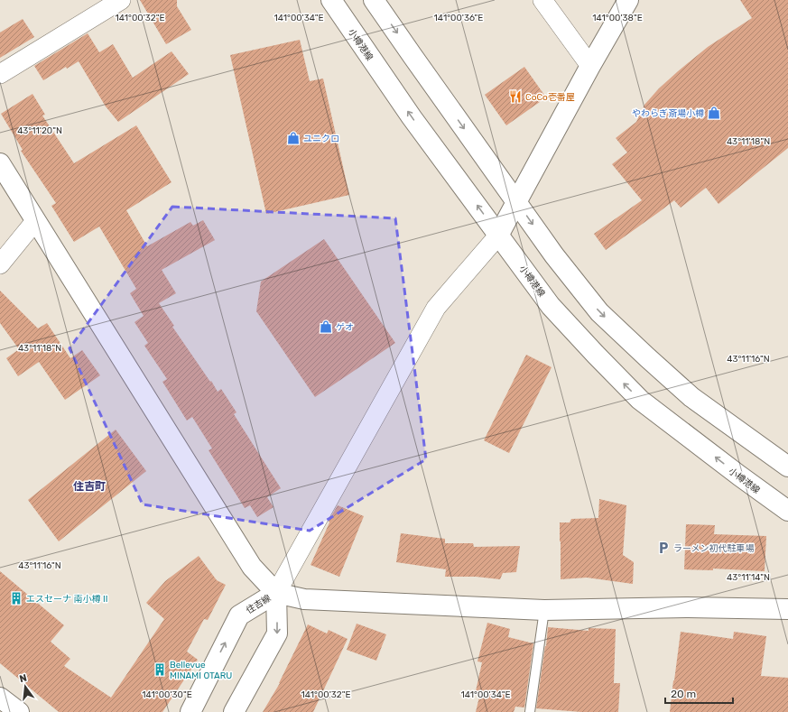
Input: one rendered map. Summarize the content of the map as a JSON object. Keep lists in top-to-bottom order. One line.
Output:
{"streets":{"street":["小樽港線","住吉線"]},"districts":["住吉町"],"places":{"restaurant":["CoCo壱番屋"],"shop":["やわらぎ斎場小樽","ユニクロ","ゲオ"],"parking":["ラーメン初代駐車場"],"building":["エスセーナ 南小樽 II","Bellevue MINAMI OTARU"]},"scale_bar":"20 m","north":"top","coordinates":["141°00'32\"E","141°00'34\"E","141°00'36\"E","141°00'38\"E","43°11'20\"N","43°11'18\"N","43°11'16\"N","43°11'14\"N","141°00'30\"E"]}
